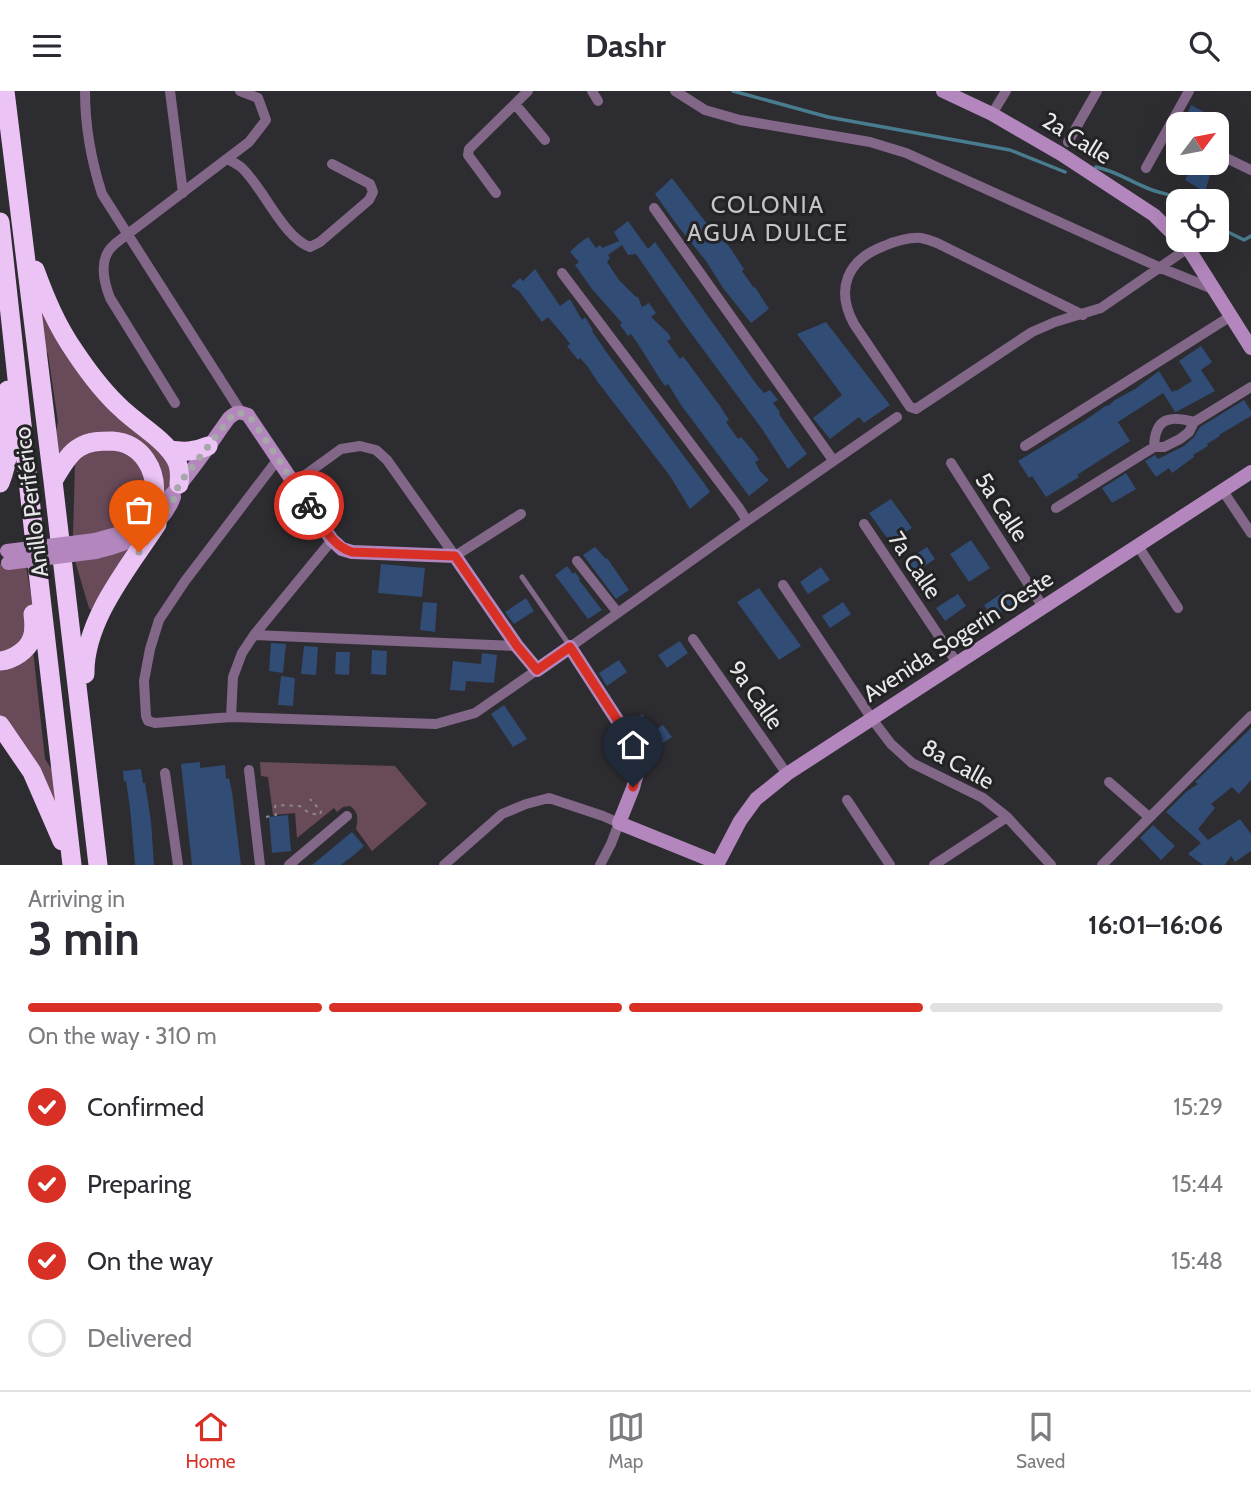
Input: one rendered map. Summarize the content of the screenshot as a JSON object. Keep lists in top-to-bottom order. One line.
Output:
{"streets":{"highway":["Anillo Periférico"],"street":["2a Calle","5a Calle","7a Calle","Avenida Sogerin Oeste","9a Calle","8a Calle"]},"crossings":[["5a Calle","Avenida Sogerin Oeste"],["7a Calle","Avenida Sogerin Oeste"],["Avenida Sogerin Oeste","9a Calle"],["Avenida Sogerin Oeste","8a Calle"]],"districts":["COLONIA AGUA DULCE"],"north":"top right","page":{"header":"Dashr","heading":["3 min","Arriving in","16:01–16:06"],"bar":"On the way · 310 m","list":[["Confirmed","15:29"],["Preparing","15:44"],["On the way","15:48"],"Delivered"],"tabs":["Home","Map","Saved"]}}
